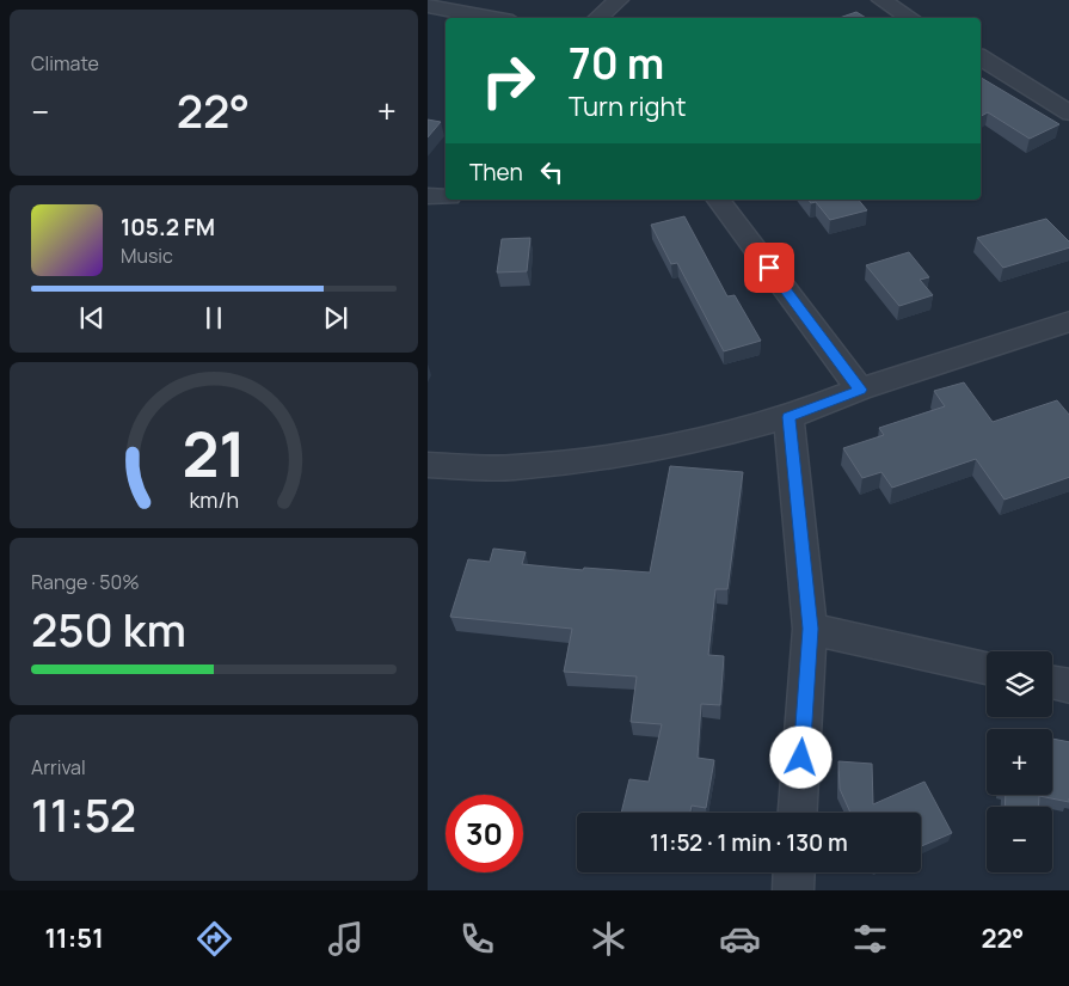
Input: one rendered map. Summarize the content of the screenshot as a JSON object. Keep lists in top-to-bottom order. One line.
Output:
{"page":{"tile":["Climate",["Range · 50%","250 km"],["Arrival","11:52"]],"turn":["70 m","Turn right"],"heat":["−","22°","+"],"then":"Then","song":["105.2 FM","Music"],"map_buttons":["+","−"],"limit":"30","trip":"11:52 · 1 min · 130 m","tabs":["11:51","22°"],"gauge":["21","km/h"]}}
